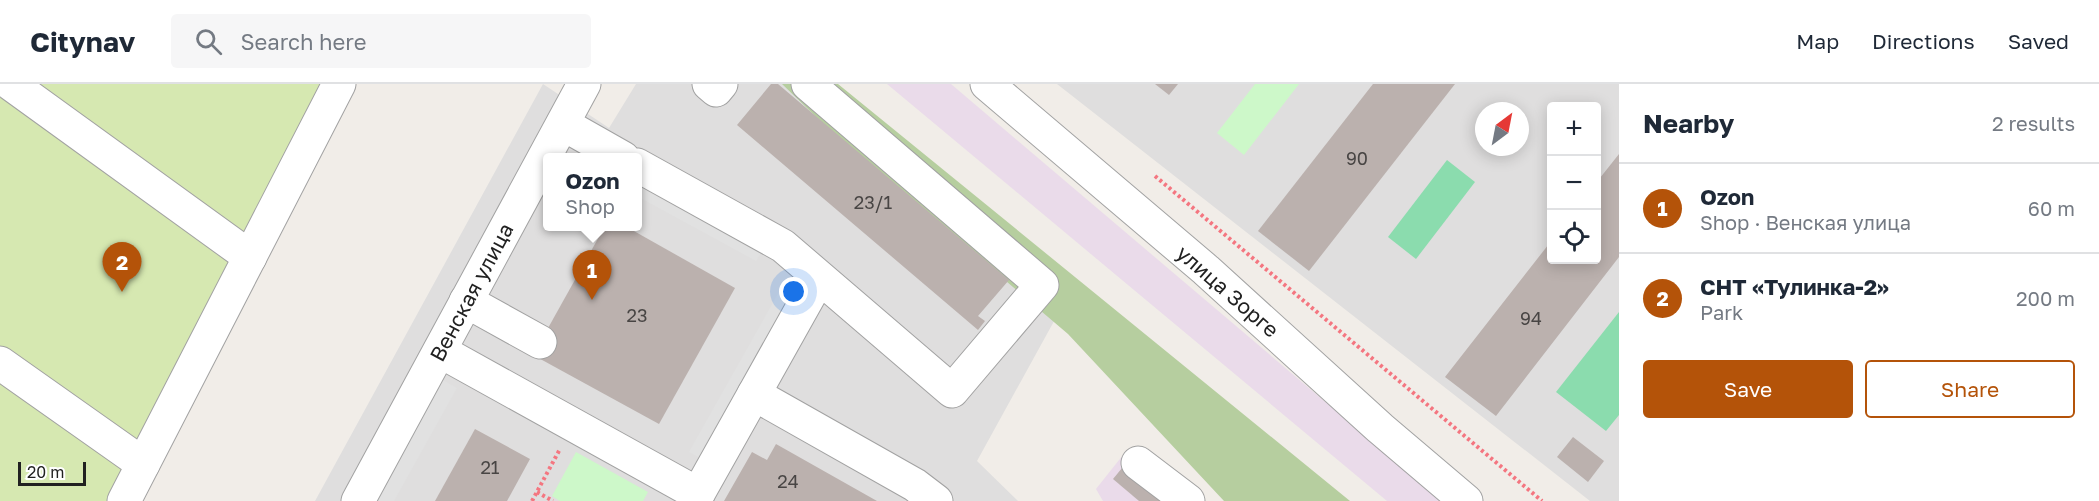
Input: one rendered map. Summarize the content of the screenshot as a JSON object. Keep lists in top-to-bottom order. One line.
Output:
{"streets":{"street":["улица Зорге","Венская улица"]},"house_numbers":["90","23/1","23","94","21","24"],"scale_bar":"20 m","north":"top right","page":{"header":"Citynav","search":"Search here","nav":["Map","Directions","Saved"],"heading":["Nearby","2 results"],"map_buttons":["+","−"],"popup":["Ozon","Shop"],"list":[{"mark":"1","name":"Ozon","note":"Shop · Венская улица","value":"60 m"},{"mark":"2","name":"СНТ «Тулинка-2»","note":"Park","value":"200 m"}],"pins":["2","1"],"buttons":["Save","Share"],"scale":"20 m"}}
